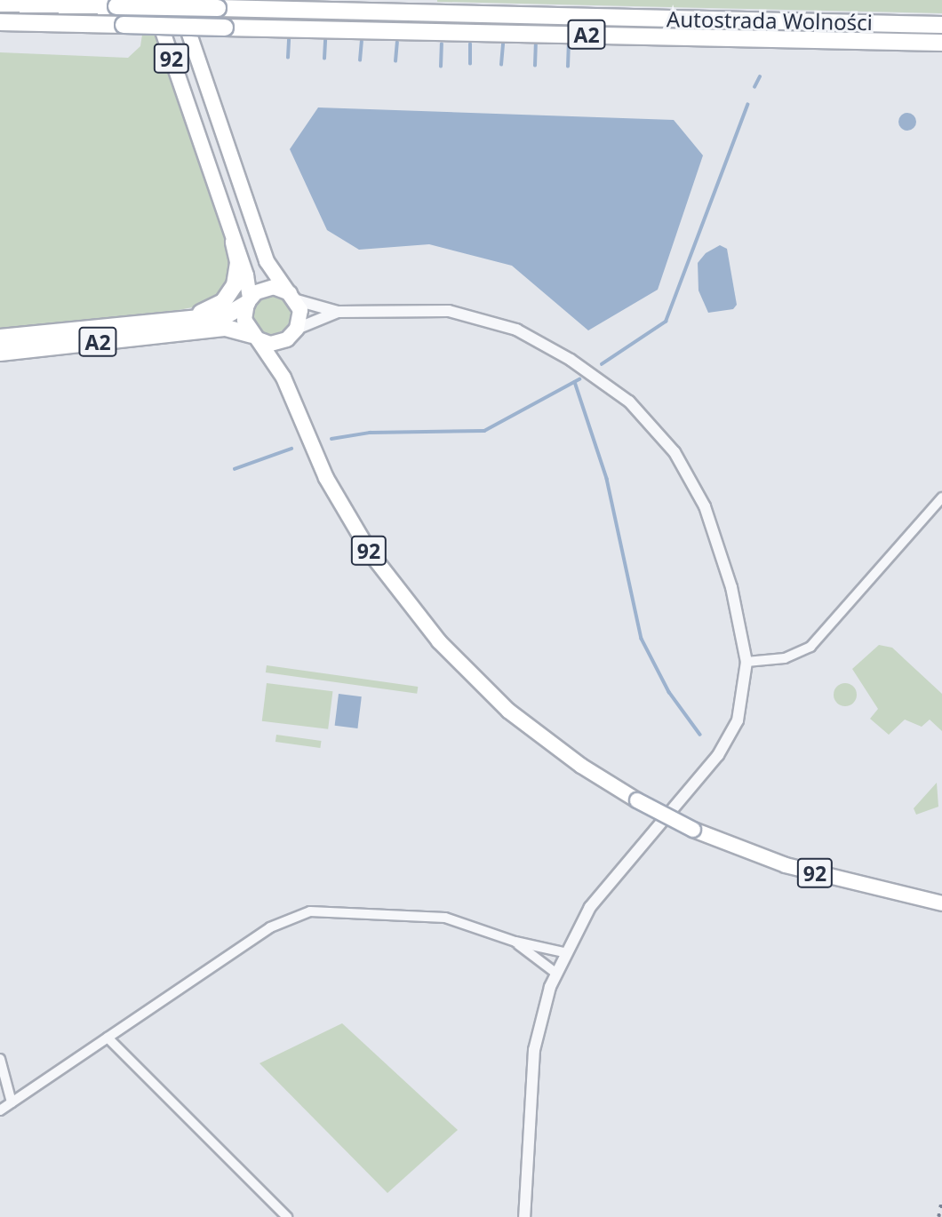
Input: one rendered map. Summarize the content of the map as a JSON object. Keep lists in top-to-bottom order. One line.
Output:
{"streets":{"highway":["Autostrada Wolności","A2"],"main road":["92"]},"crossings":[["A2","92"]]}
